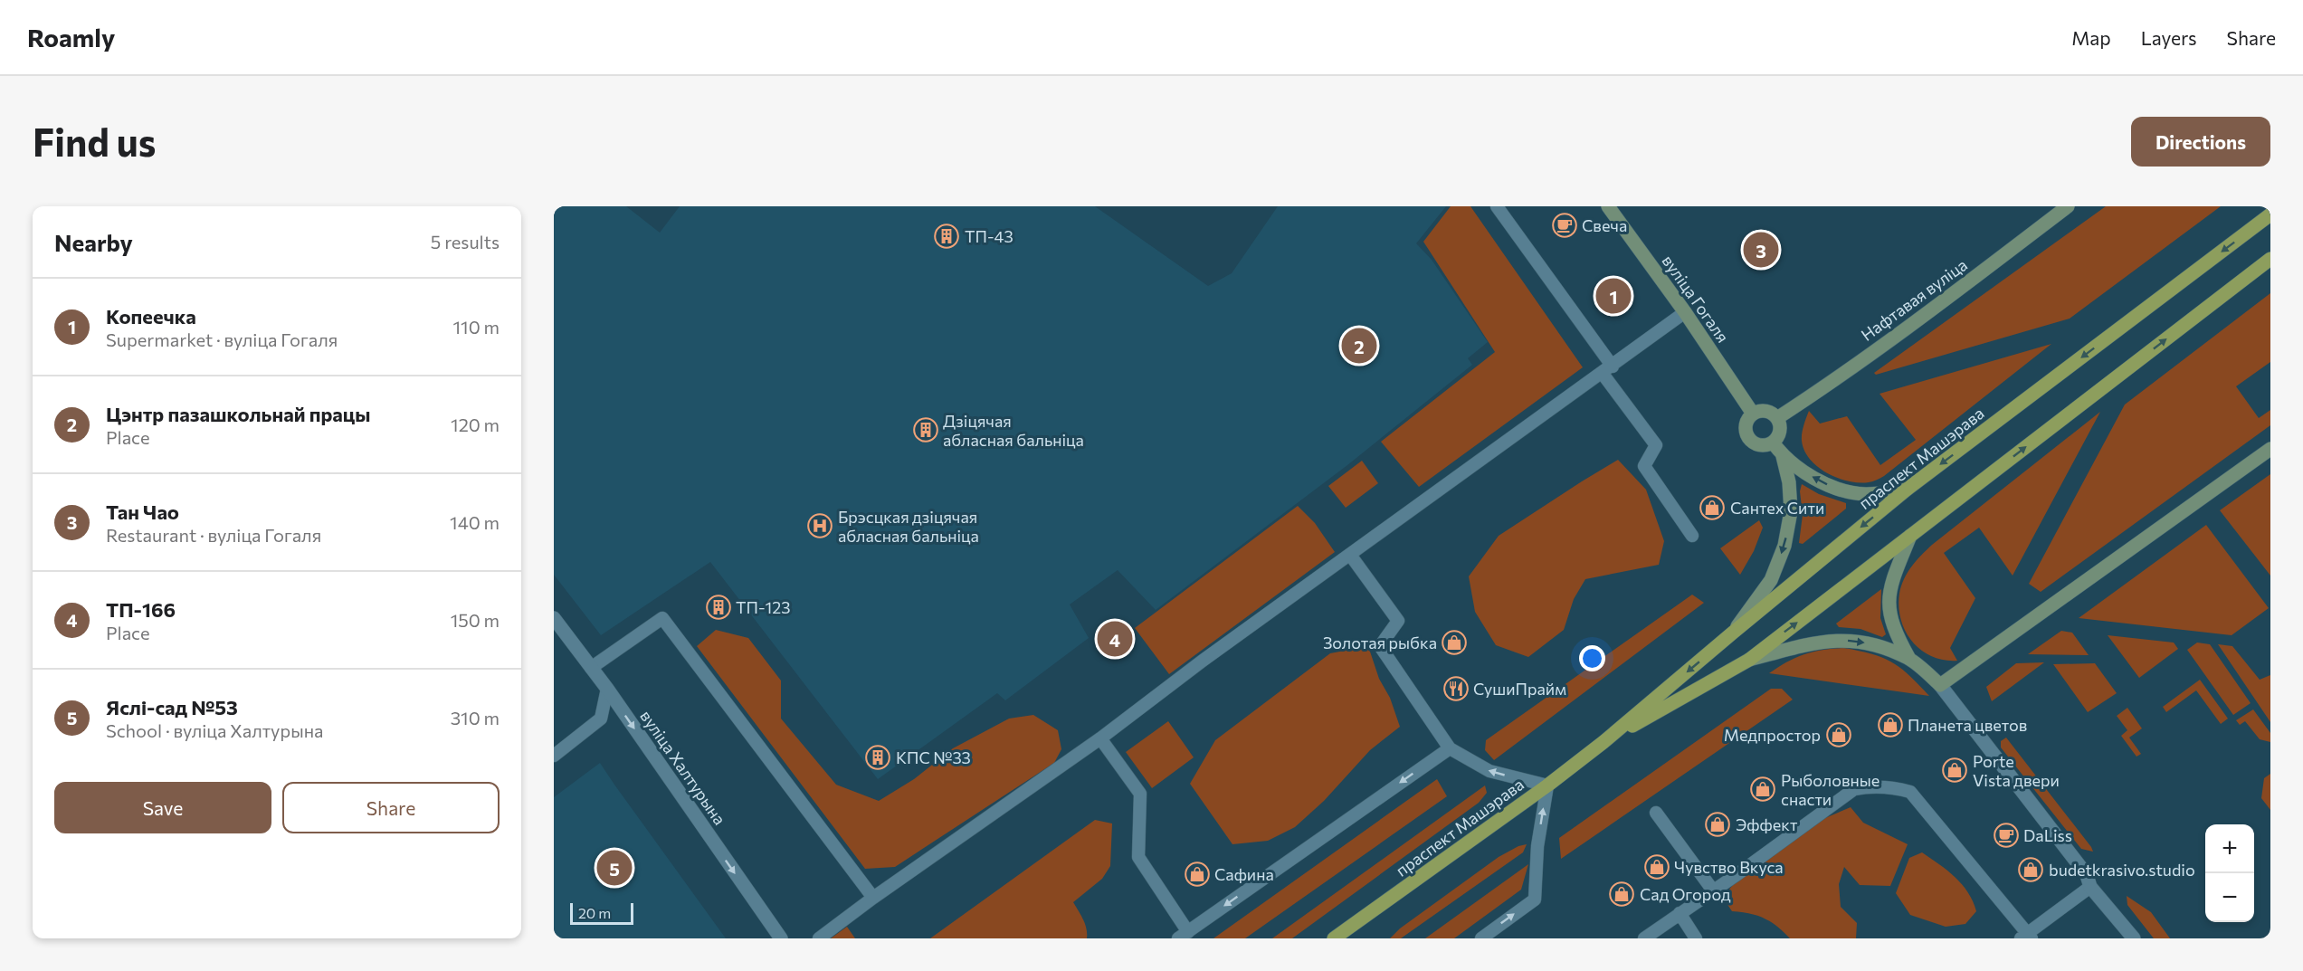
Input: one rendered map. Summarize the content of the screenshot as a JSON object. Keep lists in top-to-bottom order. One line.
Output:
{"streets":{"main road":["праспект Машэрава"],"street":["вуліца Гогаля","Нафтавая вуліца","вуліца Халтурына"]},"crossings":[["вуліца Гогаля","Нафтавая вуліца"]],"one_way":["вуліца Халтурына"],"places":{"cafe":["Свеча","DaLiss"],"building":["ТП-43","Дзіцячая абласная бальніца","ТП-123","КПС №33"],"shop":["Сантех Сити","Золотая рыбка","Планета цветов","Медпростор","Porte Vista двери","Рыболовные снасти","Эффект","Чувство Вкуса","budetkrasivo.studio","Сафина","Сад Огород"],"hospital":["Брэсцкая дзіцячая абласная бальніца"],"restaurant":["СушиПрайм"]},"scale_bar":"20 m","page":{"header":"Roamly","nav":["Map","Layers","Share"],"buttons":["Directions",["Save","Share"]],"title":"Find us","heading":["Nearby","5 results"],"pins":["3","1","2","4","5"],"list":[{"mark":"1","name":"Копеечка","note":"Supermarket · вуліца Гогаля","value":"110 m"},{"mark":"2","name":"Цэнтр пазашкольнай працы","note":"Place","value":"120 m"},{"mark":"3","name":"Тан Чао","note":"Restaurant · вуліца Гогаля","value":"140 m"},{"mark":"4","name":"ТП-166","note":"Place","value":"150 m"},{"mark":"5","name":"Яслі-сад №53","note":"School · вуліца Халтурына","value":"310 m"}],"map_buttons":["+","−"],"scale":"20 m"}}
